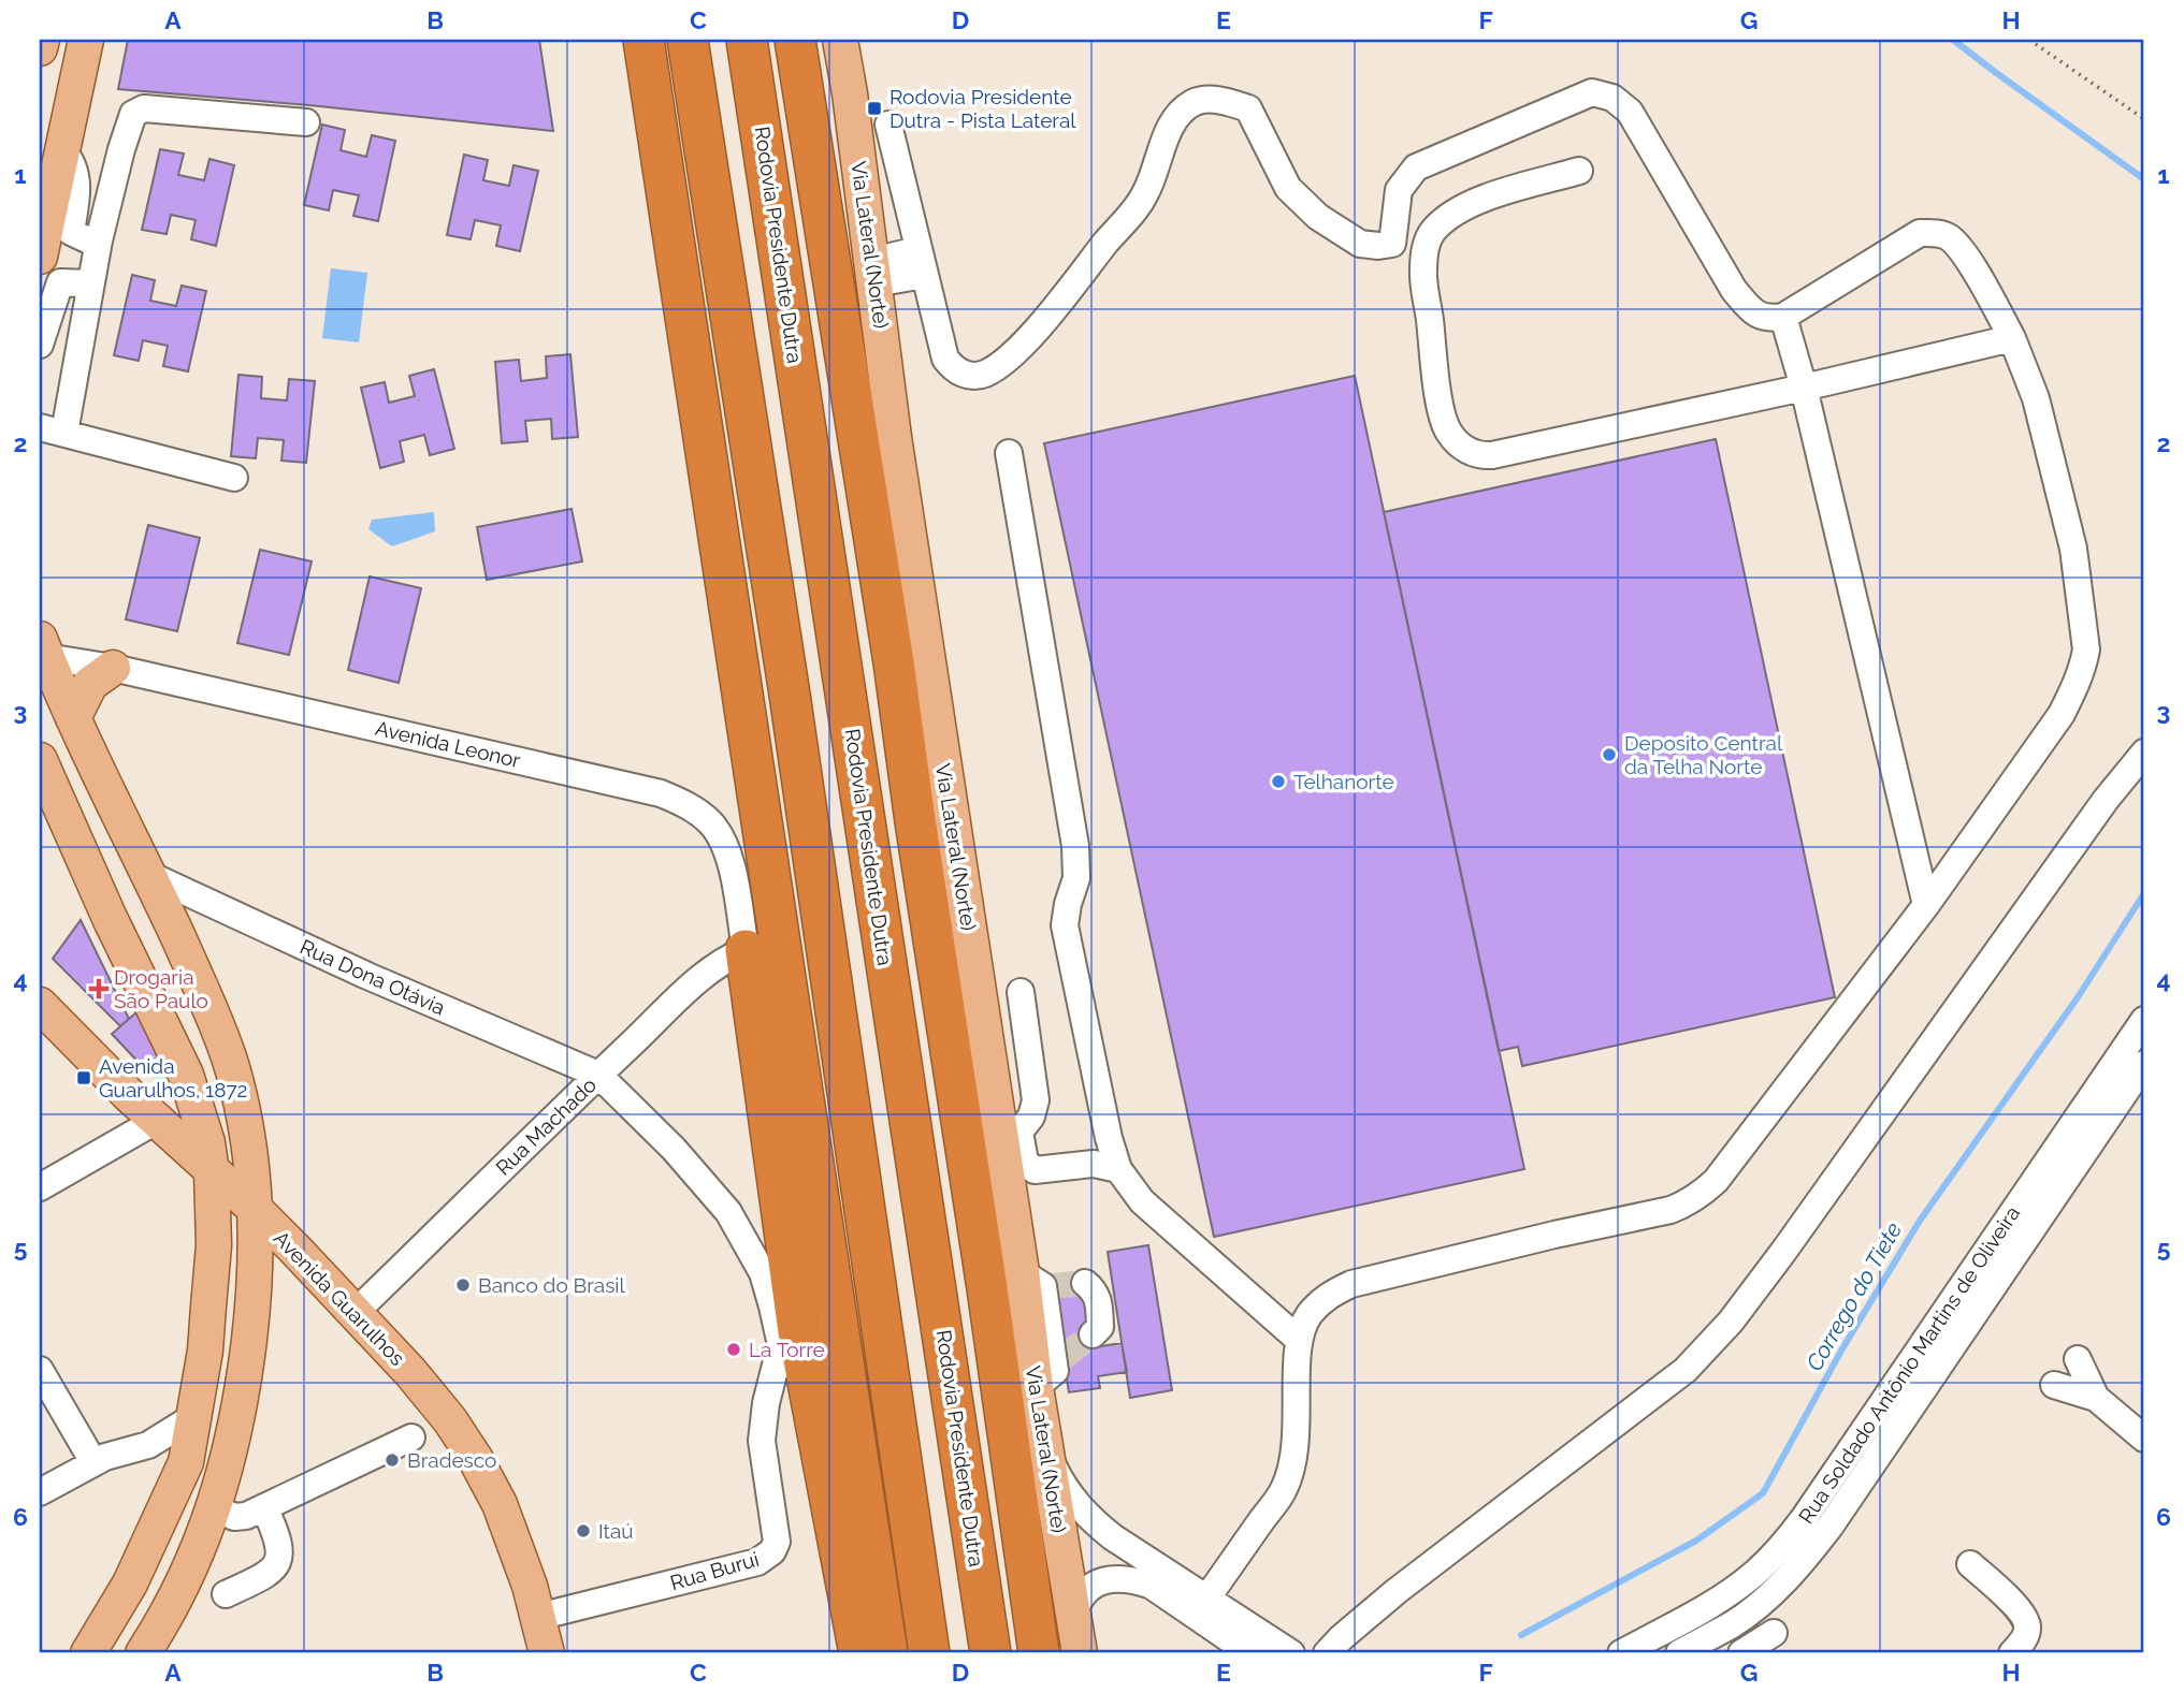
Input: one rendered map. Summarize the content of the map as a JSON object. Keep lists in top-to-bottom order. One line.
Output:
{"streets":{"highway":["Rodovia Presidente Dutra"],"main road":["Via Lateral (Norte)","Avenida Guarulhos"],"street":["Avenida Leonor","Rua Dona Otávia","Rua Machado","Rua Soldado Antônio Martins de Oliveira","Rua Burui"]},"crossings":[["Avenida Leonor","Rua Machado"],["Rua Dona Otávia","Rua Machado"],["Rua Machado","Avenida Guarulhos"],["Avenida Guarulhos","Rua Burui"]],"water":["Corrego do Tiete"],"places":{"transit":["Rodovia Presidente Dutra - Pista Lateral","Avenida Guarulhos, 1872"],"other":["Deposito Central da Telha Norte","Telhanorte","Banco do Brasil","La Torre","Bradesco","Itaú"],"health":["Drogaria São Paulo"]},"grid":{"columns":["A","B","C","D","E","F","G","H"],"rows":["1","2","3","4","5","6"]}}
